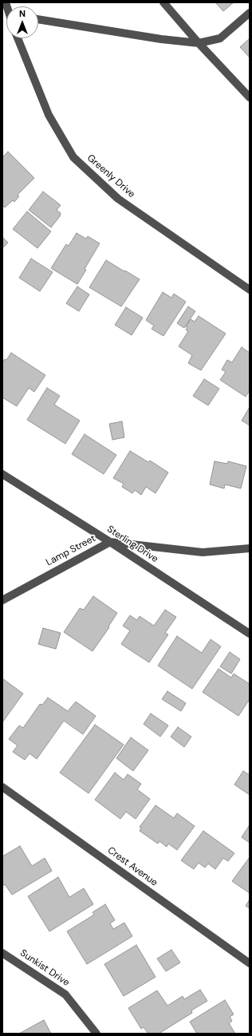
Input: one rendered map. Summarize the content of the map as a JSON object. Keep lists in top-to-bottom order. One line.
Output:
{"streets":{"street":["Greenly Drive","Sterling Drive","Lamp Street","Crest Avenue","Sunkist Drive"]},"crossings":[["Sterling Drive","Lamp Street"]],"north":"top"}
